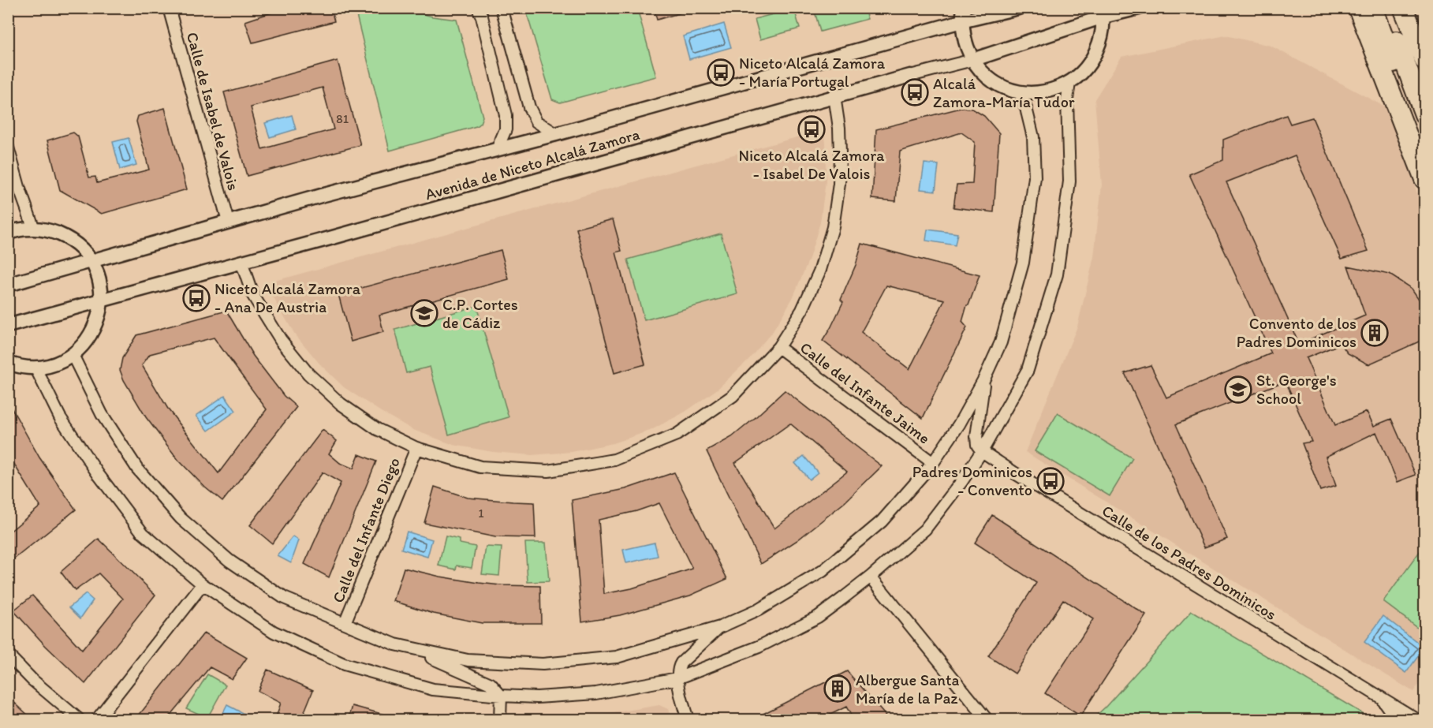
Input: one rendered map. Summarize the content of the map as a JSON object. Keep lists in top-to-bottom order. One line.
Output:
{"streets":{"street":["Calle de Isabel de Valois","Avenida de Niceto Alcalá Zamora","Calle del Infante Jaime","Calle del Infante Diego","Calle de los Padres Dominicos"]},"crossings":[["Calle de Isabel de Valois","Avenida de Niceto Alcalá Zamora"]],"places":{"bus stop":["Niceto Alcalá Zamora - María Portugal","Alcalá Zamora-María Tudor","Niceto Alcalá Zamora - Isabel De Valois","Niceto Alcalá Zamora - Ana De Austria","Padres Dominicos - Convento"],"school or university":["C.P. Cortes de Cádiz","St. George's School"],"building":["Convento de los Padres Dominicos","Albergue Santa María de la Paz"]},"house_numbers":["81","1"]}
